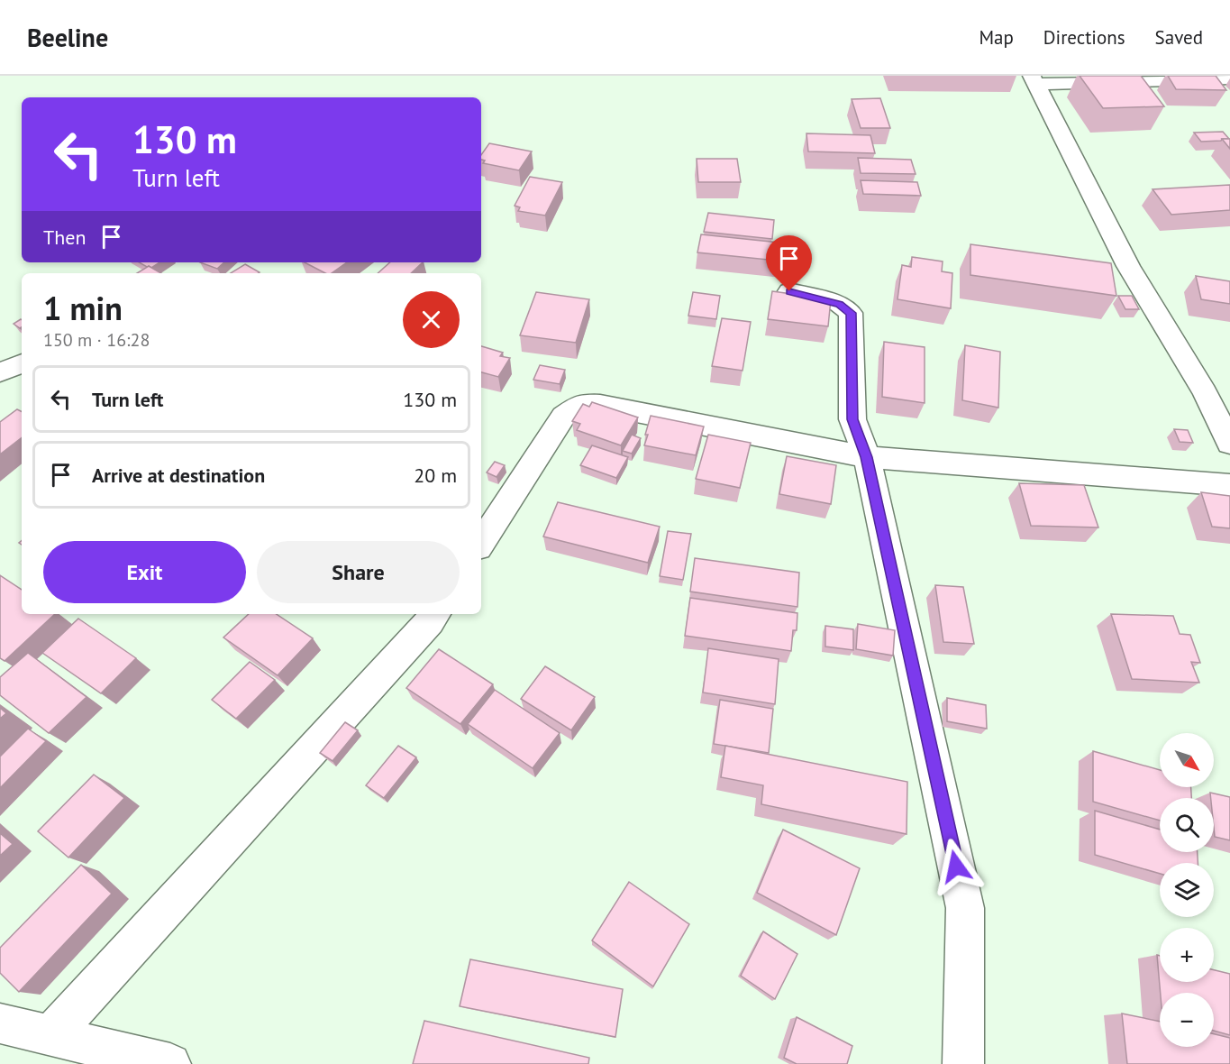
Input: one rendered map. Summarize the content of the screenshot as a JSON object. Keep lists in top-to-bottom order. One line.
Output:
{"north":"bottom right","page":{"header":"Beeline","nav":["Map","Directions","Saved"],"turn":["130 m","Turn left"],"then":"Then","heading":["1 min","150 m · 16:28"],"list":[{"name":"Turn left","value":"130 m"},{"name":"Arrive at destination","value":"20 m"}],"buttons":["Exit","Share"],"map_buttons":["+","−"]}}
